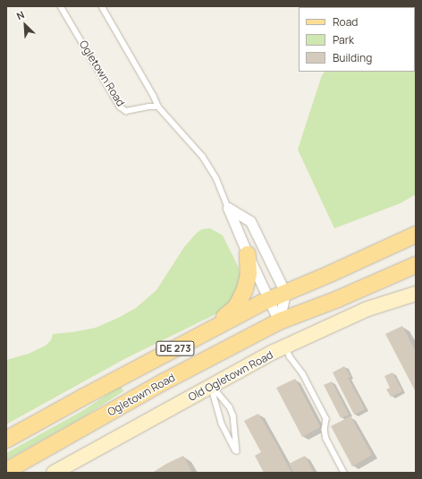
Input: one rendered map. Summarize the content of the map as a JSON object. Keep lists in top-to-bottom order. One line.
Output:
{"streets":{"main road":["Ogletown Road","DE 273"],"street":["Old Ogletown Road"]},"legend":["Road","Park","Building"],"north":"top left"}
